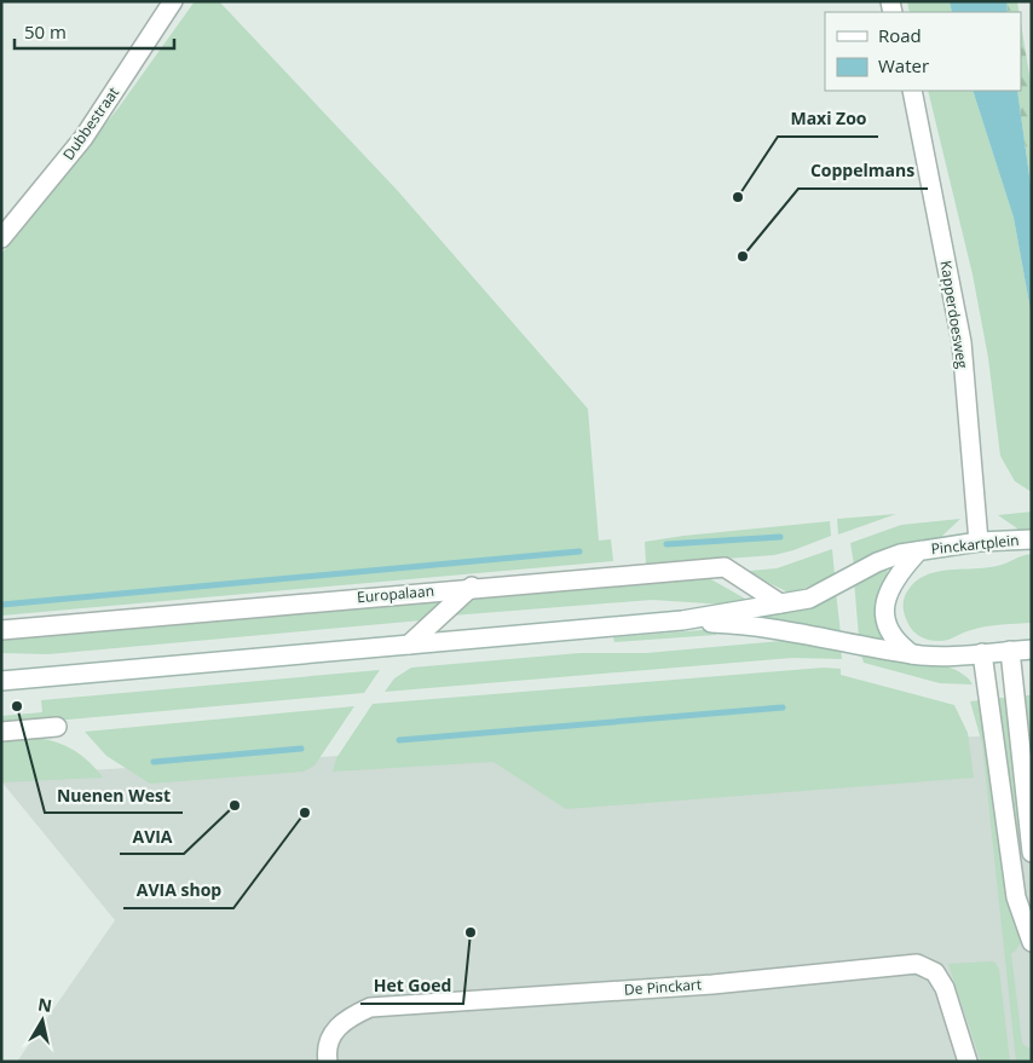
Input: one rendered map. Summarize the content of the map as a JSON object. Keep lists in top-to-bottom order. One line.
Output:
{"streets":{"street":["Dubbestraat","Kapperdoesweg","Pinckartplein","Europalaan","De Pinckart"]},"crossings":[["Kapperdoesweg","Pinckartplein"]],"places":["Maxi Zoo","Coppelmans","Nuenen West","AVIA","AVIA shop","Het Goed"],"legend":["Road","Water"],"scale_bar":"50 m","north":"top"}
